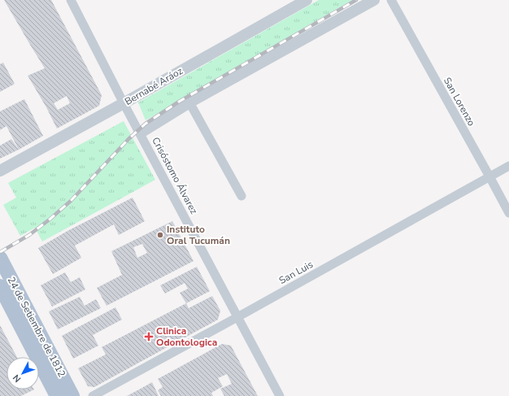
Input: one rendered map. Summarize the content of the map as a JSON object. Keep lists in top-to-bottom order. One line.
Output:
{"streets":{"main road":["24 de Setiembre de 1812"],"street":["Bernabé Aráoz","San Lorenzo","Crisóstomo Álvarez","San Luis"]},"crossings":[["Bernabé Aráoz","Crisóstomo Álvarez"],["San Lorenzo","San Luis"],["Crisóstomo Álvarez","San Luis"]],"places":{"other":["Instituto Oral Tucumán"],"health":["Clinica Odontologica"]},"north":"bottom left"}
